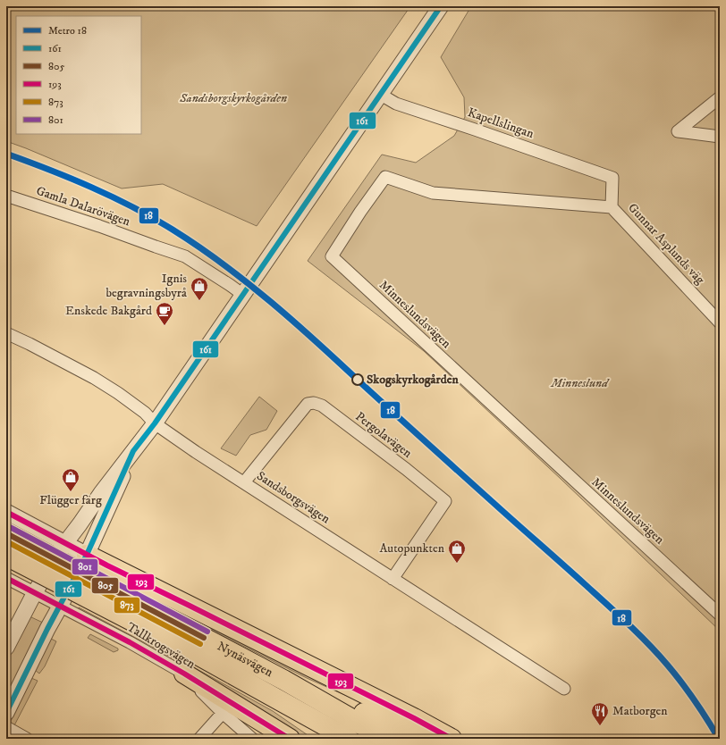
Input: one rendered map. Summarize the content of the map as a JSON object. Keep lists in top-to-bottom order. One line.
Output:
{"streets":{"highway":["Nynäsvägen"],"street":["Kapellslingan","Gamla Dalarövägen","Gunnar Asplunds väg","Minneslundsvägen","Pergolavägen","Sandsborgsvägen","Tallkrogsvägen"]},"crossings":[["Kapellslingan","Gunnar Asplunds väg"],["Gunnar Asplunds väg","Minneslundsvägen"],["Pergolavägen","Sandsborgsvägen"]],"parks":["Sandsborgskyrkogården","Minneslund"],"places":{"shop":["Ignis begravningsbyrå","Flügger färg","Autopunkten"],"cafe":["Enskede Bakgård"],"other":["Skogskyrkogården"],"restaurant":["Matborgen"]},"lines":["transit line 161","metro line 18","transit line 193","transit line 801","transit line 805","transit line 873"],"legend":["Metro 18","161","805","193","873","801"]}
